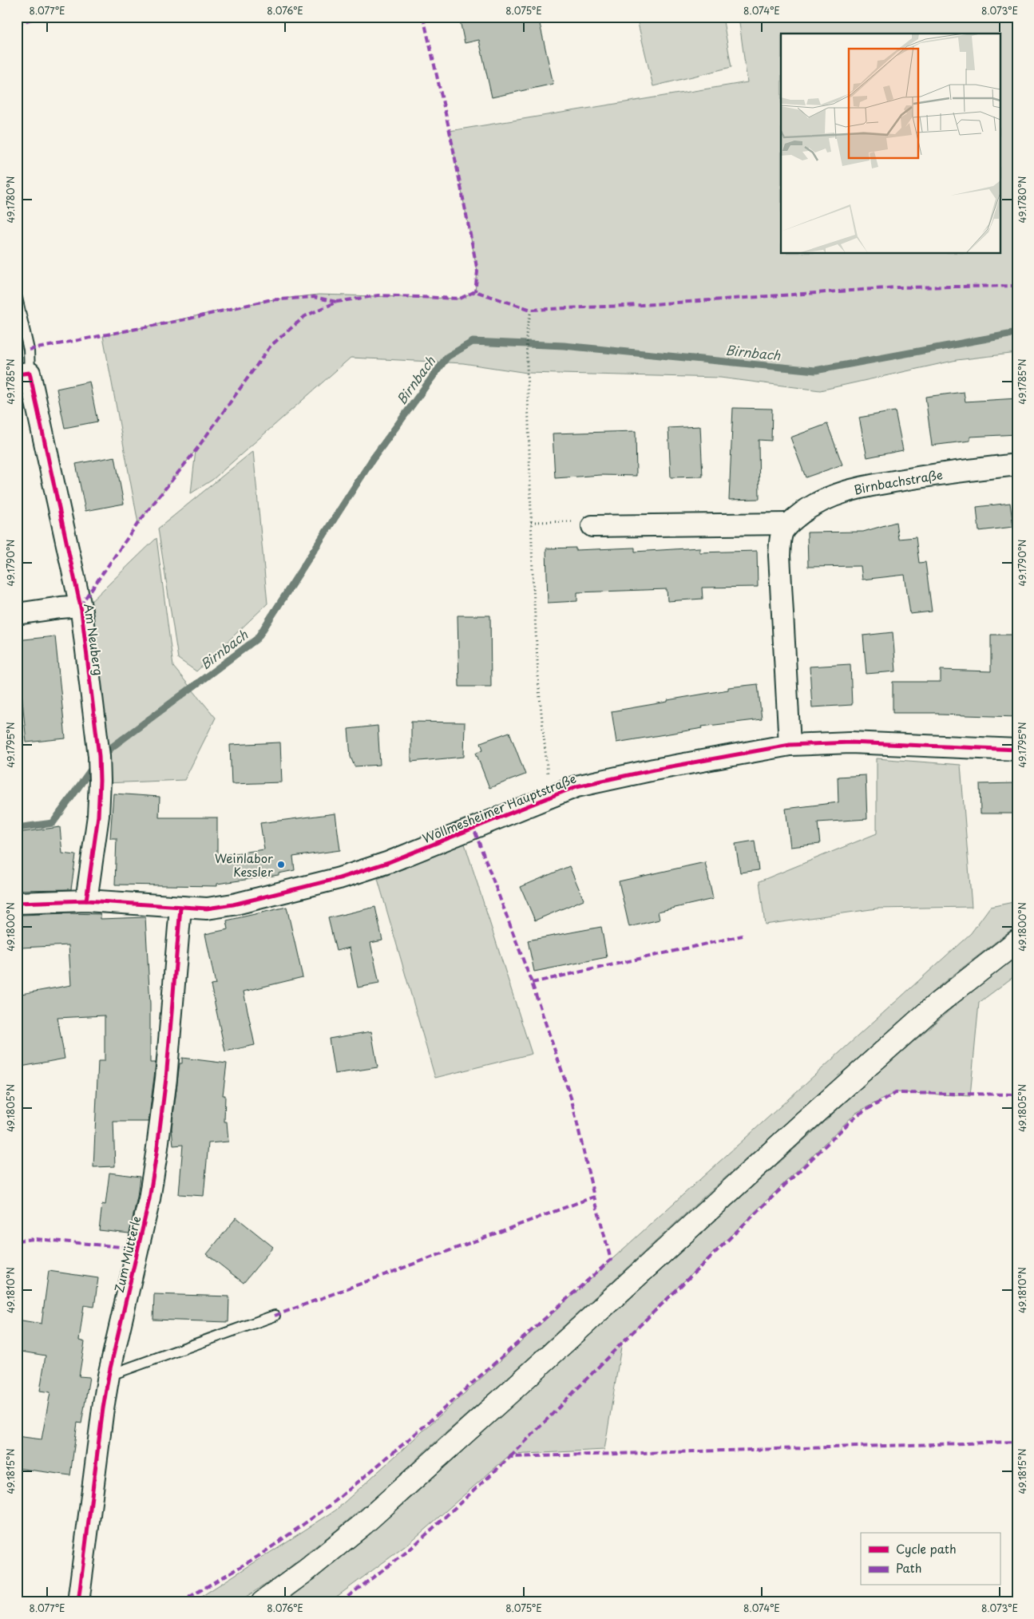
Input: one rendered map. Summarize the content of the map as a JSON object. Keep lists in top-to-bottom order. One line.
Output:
{"streets":{"street":["Birnbachstraße","Am Neuberg","Wollmesheimer Hauptstraße","Zum Mütterle"]},"crossings":[["Am Neuberg","Wollmesheimer Hauptstraße"],["Wollmesheimer Hauptstraße","Zum Mütterle"]],"water":["Birnbach"],"places":["Weinlabor Kessler"],"legend":["Cycle path","Path"],"coordinates":["8.077°E","8.076°E","8.075°E","8.074°E","8.073°E","49.1780°N","49.1785°N","49.1790°N","49.1795°N","49.1800°N","49.1805°N","49.1810°N","49.1815°N"]}
